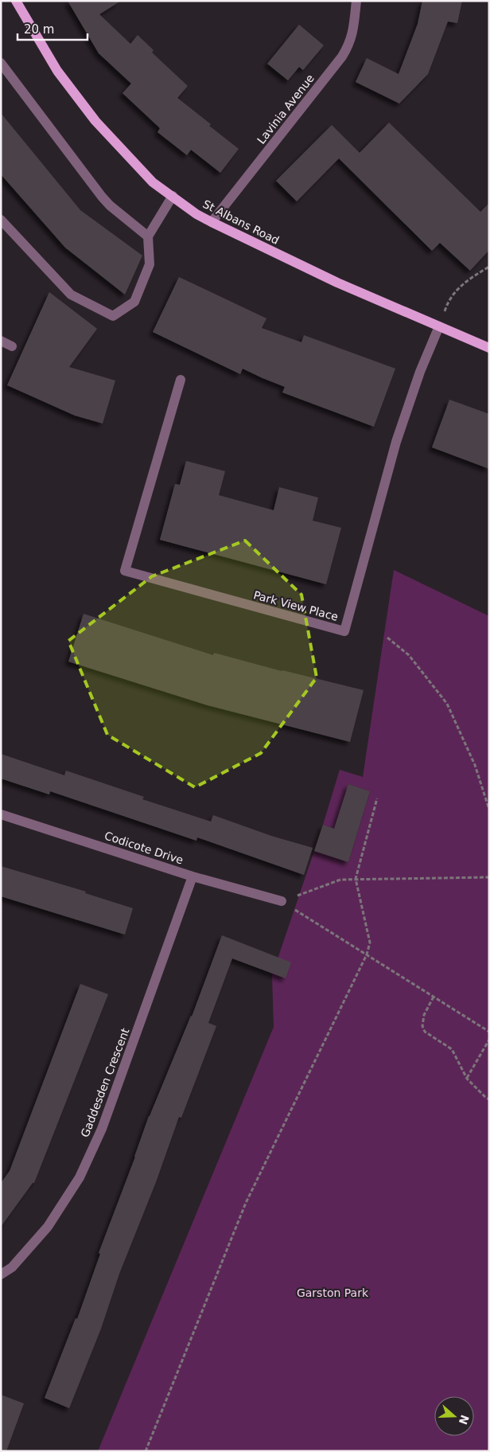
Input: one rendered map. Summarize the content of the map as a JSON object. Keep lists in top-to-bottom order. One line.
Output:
{"streets":{"main road":["St Albans Road"],"street":["Lavinia Avenue","Park View Place","Codicote Drive","Gaddesden Crescent"]},"crossings":[["Lavinia Avenue","St Albans Road"],["St Albans Road","Park View Place"],["Codicote Drive","Gaddesden Crescent"]],"parks":["Garston Park"],"scale_bar":"20 m","north":"right"}
